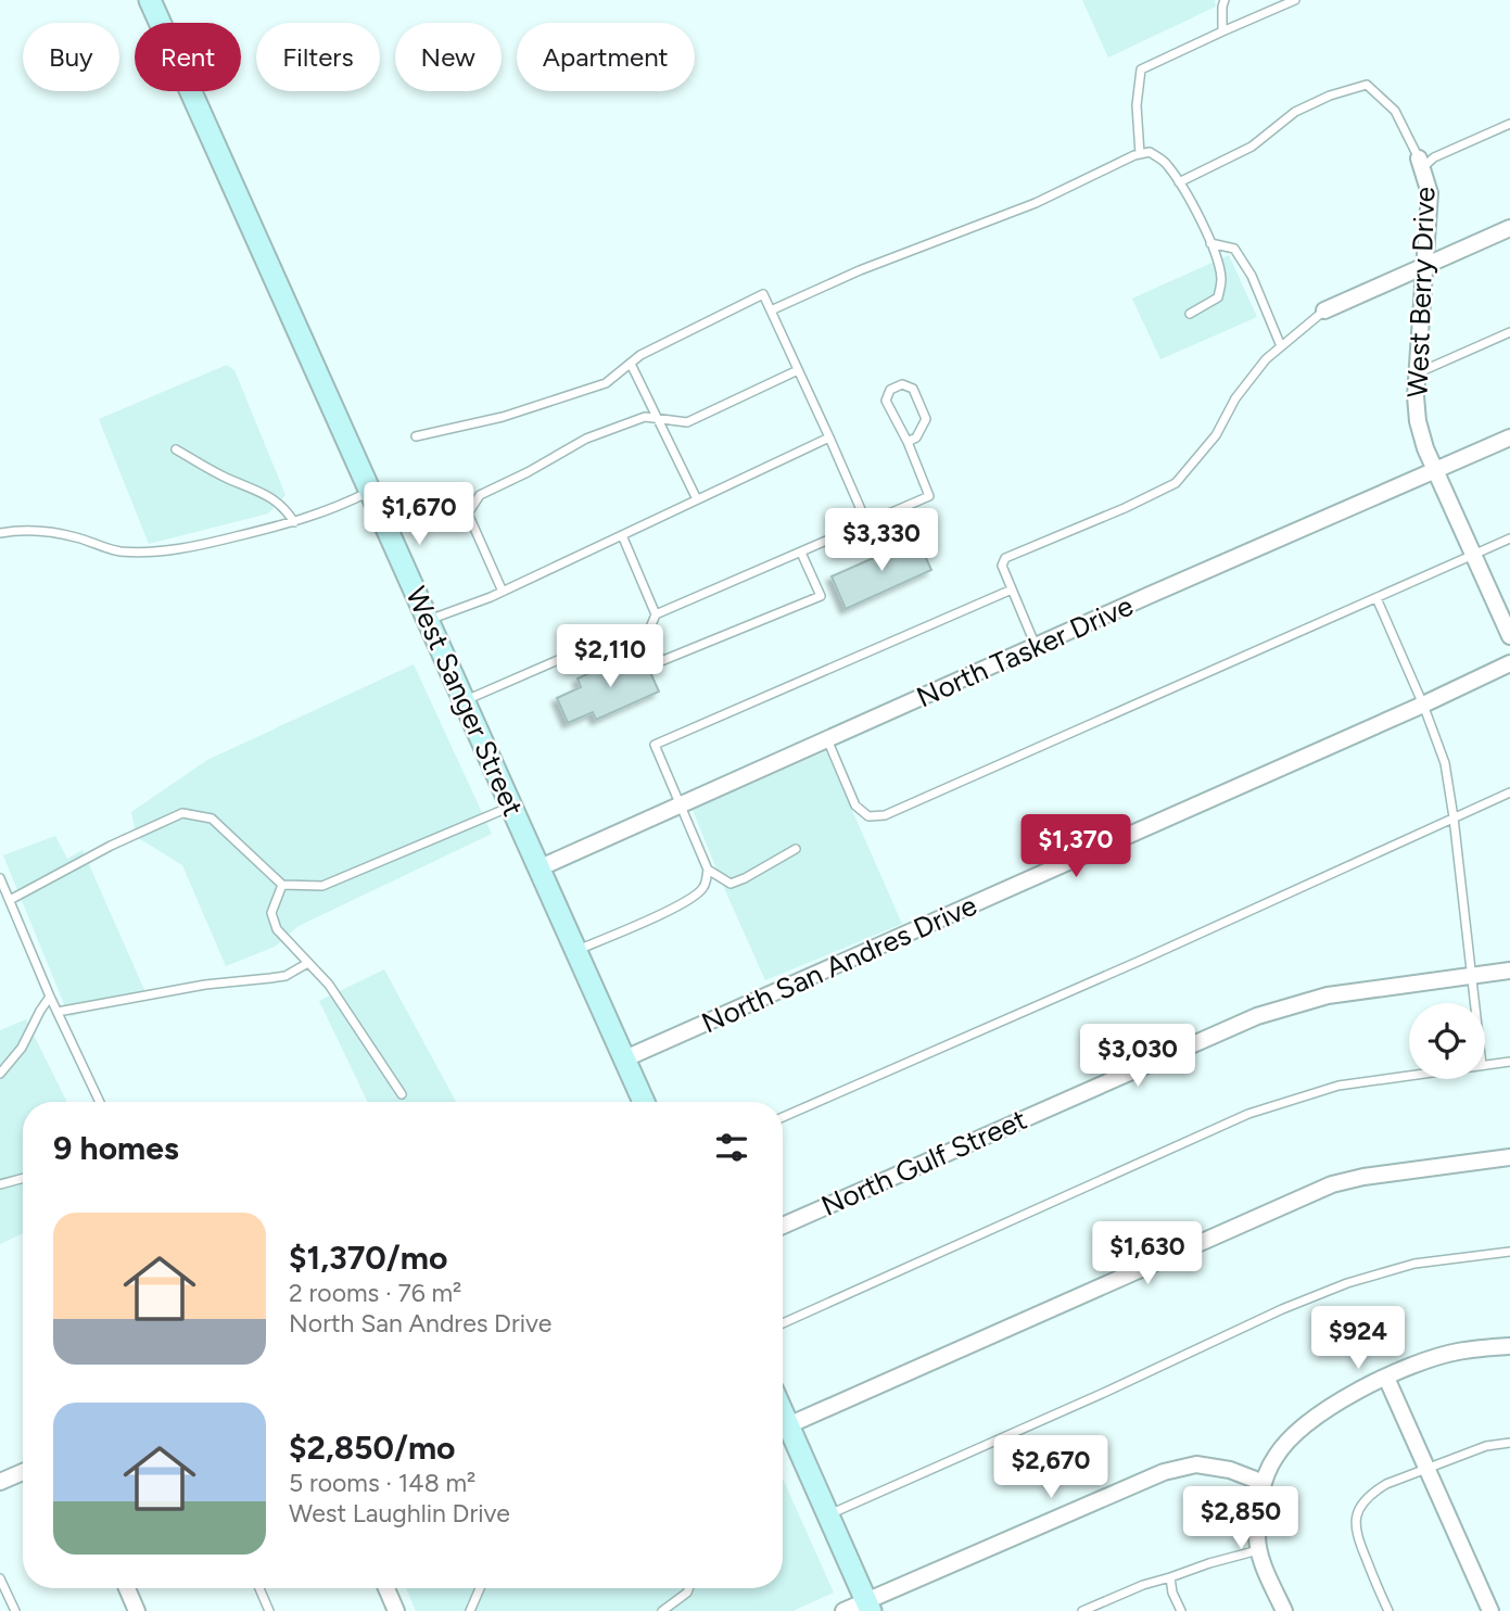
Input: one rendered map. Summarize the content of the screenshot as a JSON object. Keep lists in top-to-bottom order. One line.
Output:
{"streets":{"main road":["West Sanger Street"],"street":["West Berry Drive","North Tasker Drive","North San Andres Drive","North Gulf Street"]},"crossings":[["West Berry Drive","North Tasker Drive"],["North Tasker Drive","West Sanger Street"],["West Sanger Street","North San Andres Drive"]],"page":{"chip":["Buy","Rent","Filters","New","Apartment"],"price":["$1,670","$3,330","$2,110","$1,370","$3,030","$1,630","$924","$2,670","$2,850"],"heading":"9 homes","list":[{"name":"$1,370/mo","note":"2 rooms · 76 m² · North San Andres Drive"},{"name":"$2,850/mo","note":"5 rooms · 148 m² · West Laughlin Drive"}]}}
